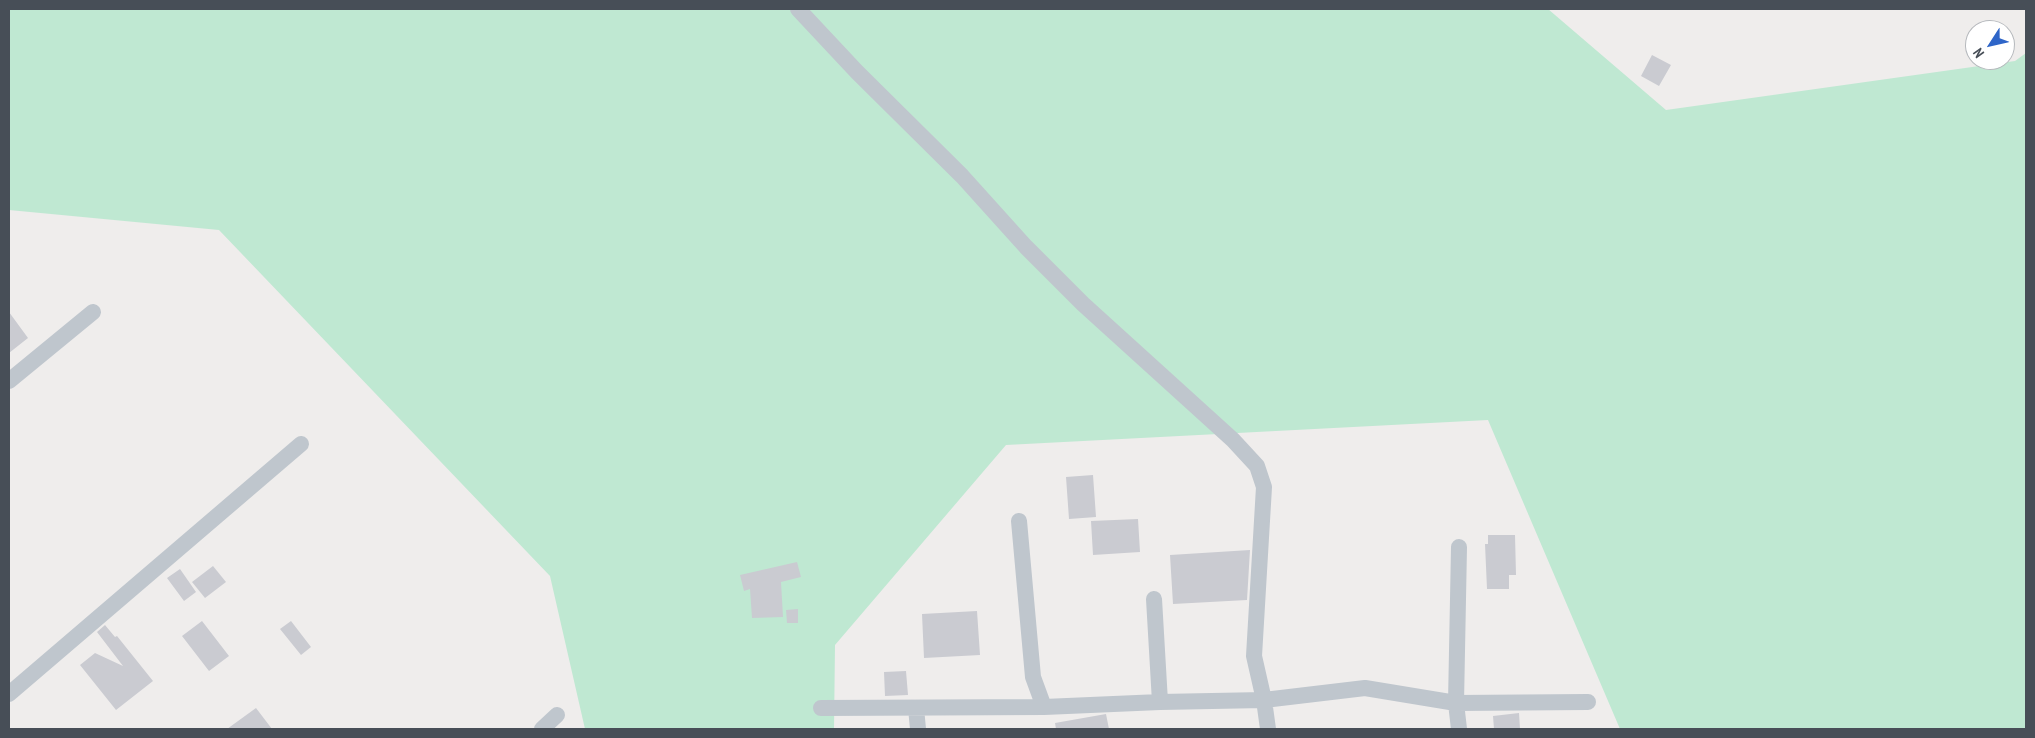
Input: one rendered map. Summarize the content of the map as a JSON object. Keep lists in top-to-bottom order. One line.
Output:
{"north":"bottom left"}
